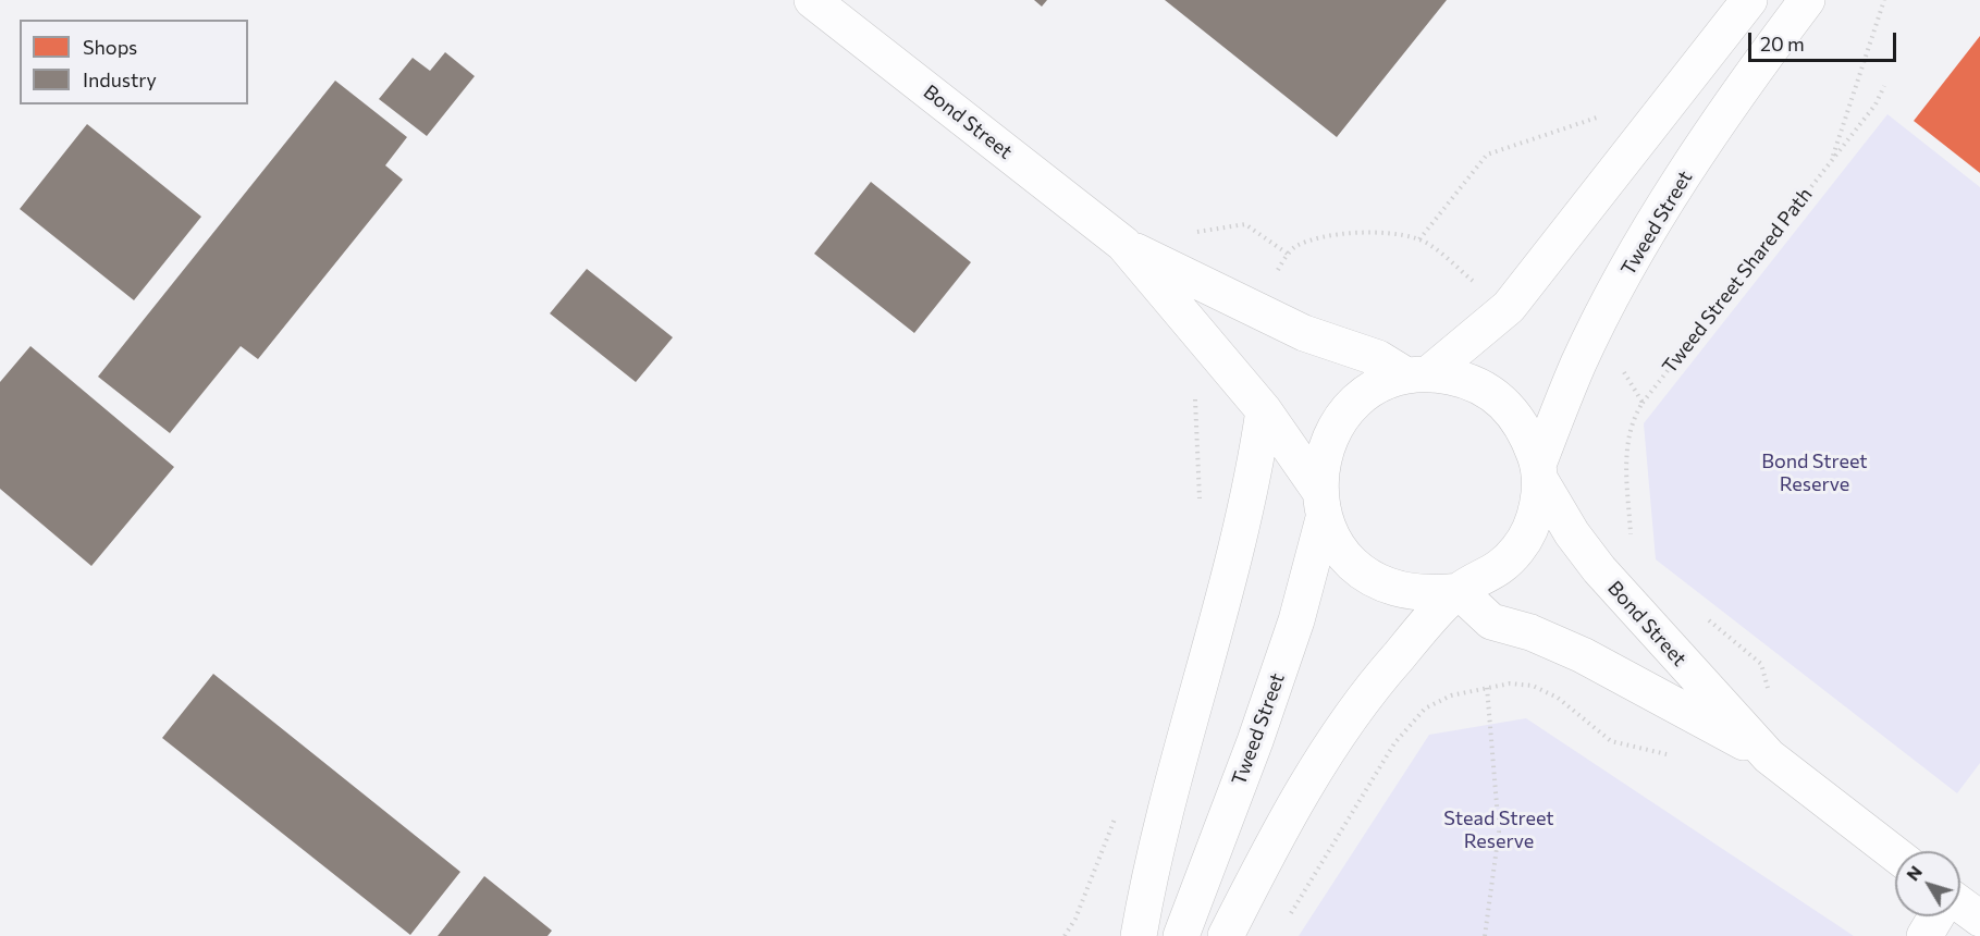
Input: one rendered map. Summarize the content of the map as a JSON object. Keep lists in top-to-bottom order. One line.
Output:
{"streets":{"main road":["Bond Street","Tweed Street"],"path":["Tweed Street Shared Path"]},"crossings":[["Bond Street","Tweed Street"]],"parks":["Bond Street Reserve","Stead Street Reserve"],"legend":["Shops","Industry"],"scale_bar":"20 m","north":"top left"}
